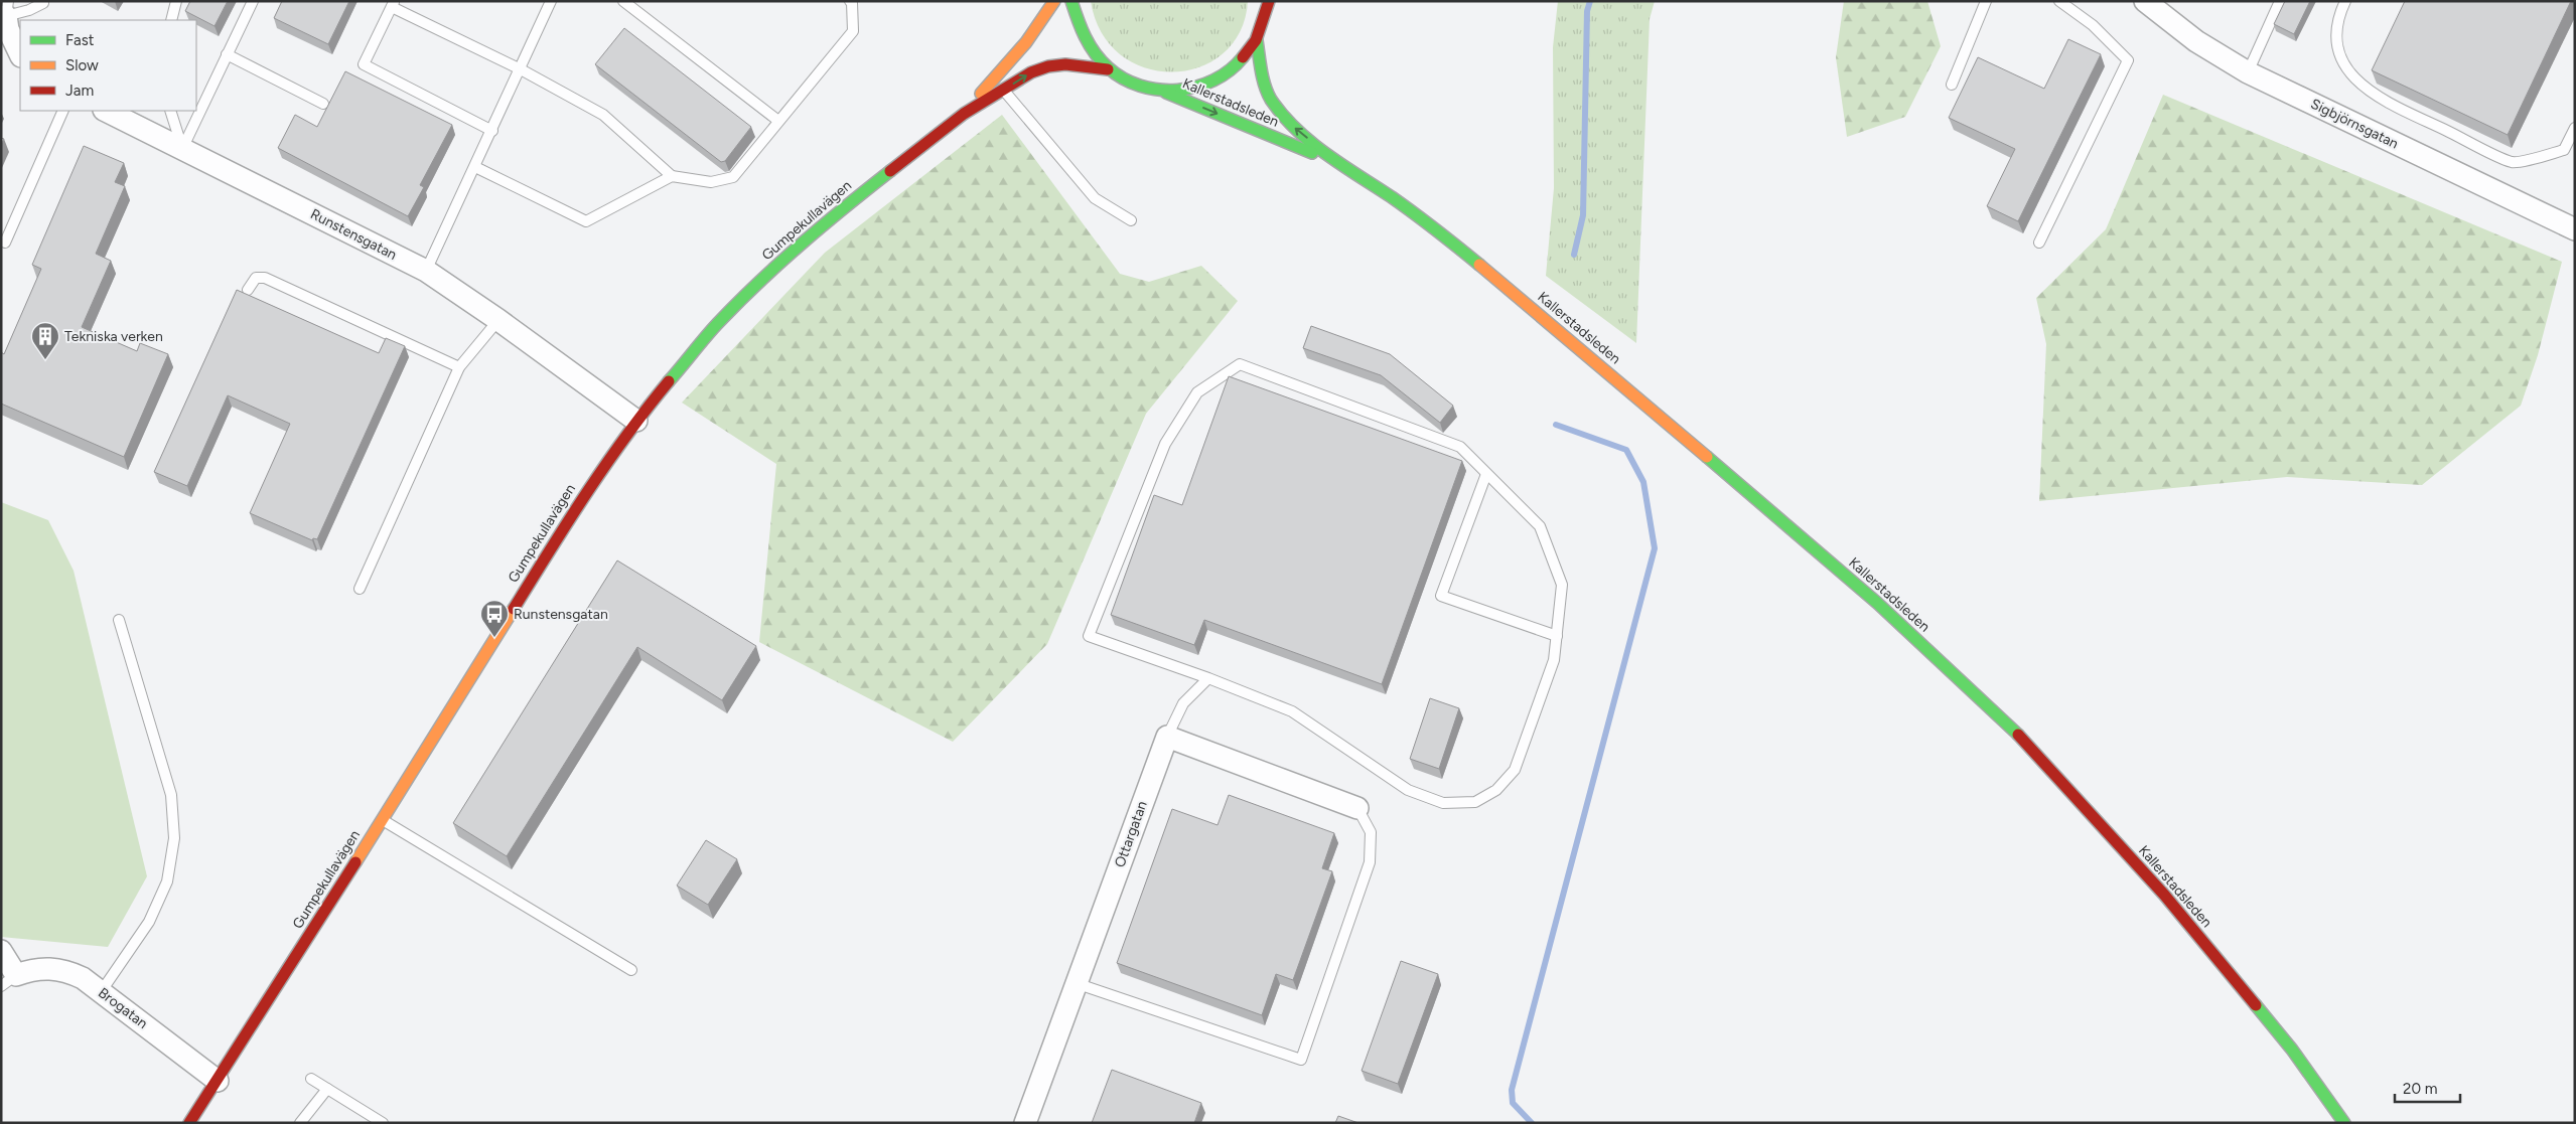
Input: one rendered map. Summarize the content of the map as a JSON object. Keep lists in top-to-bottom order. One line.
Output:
{"streets":{"main road":["Kallerstadsleden","Gumpekullavägen"],"street":["Sigbjörnsgatan","Runstensgatan","Ottargatan","Brogatan"]},"crossings":[["Gumpekullavägen","Runstensgatan"],["Gumpekullavägen","Brogatan"]],"places":{"building":["Tekniska verken"],"bus stop":["Runstensgatan"]},"legend":["Fast","Slow","Jam"],"scale_bar":"20 m"}
